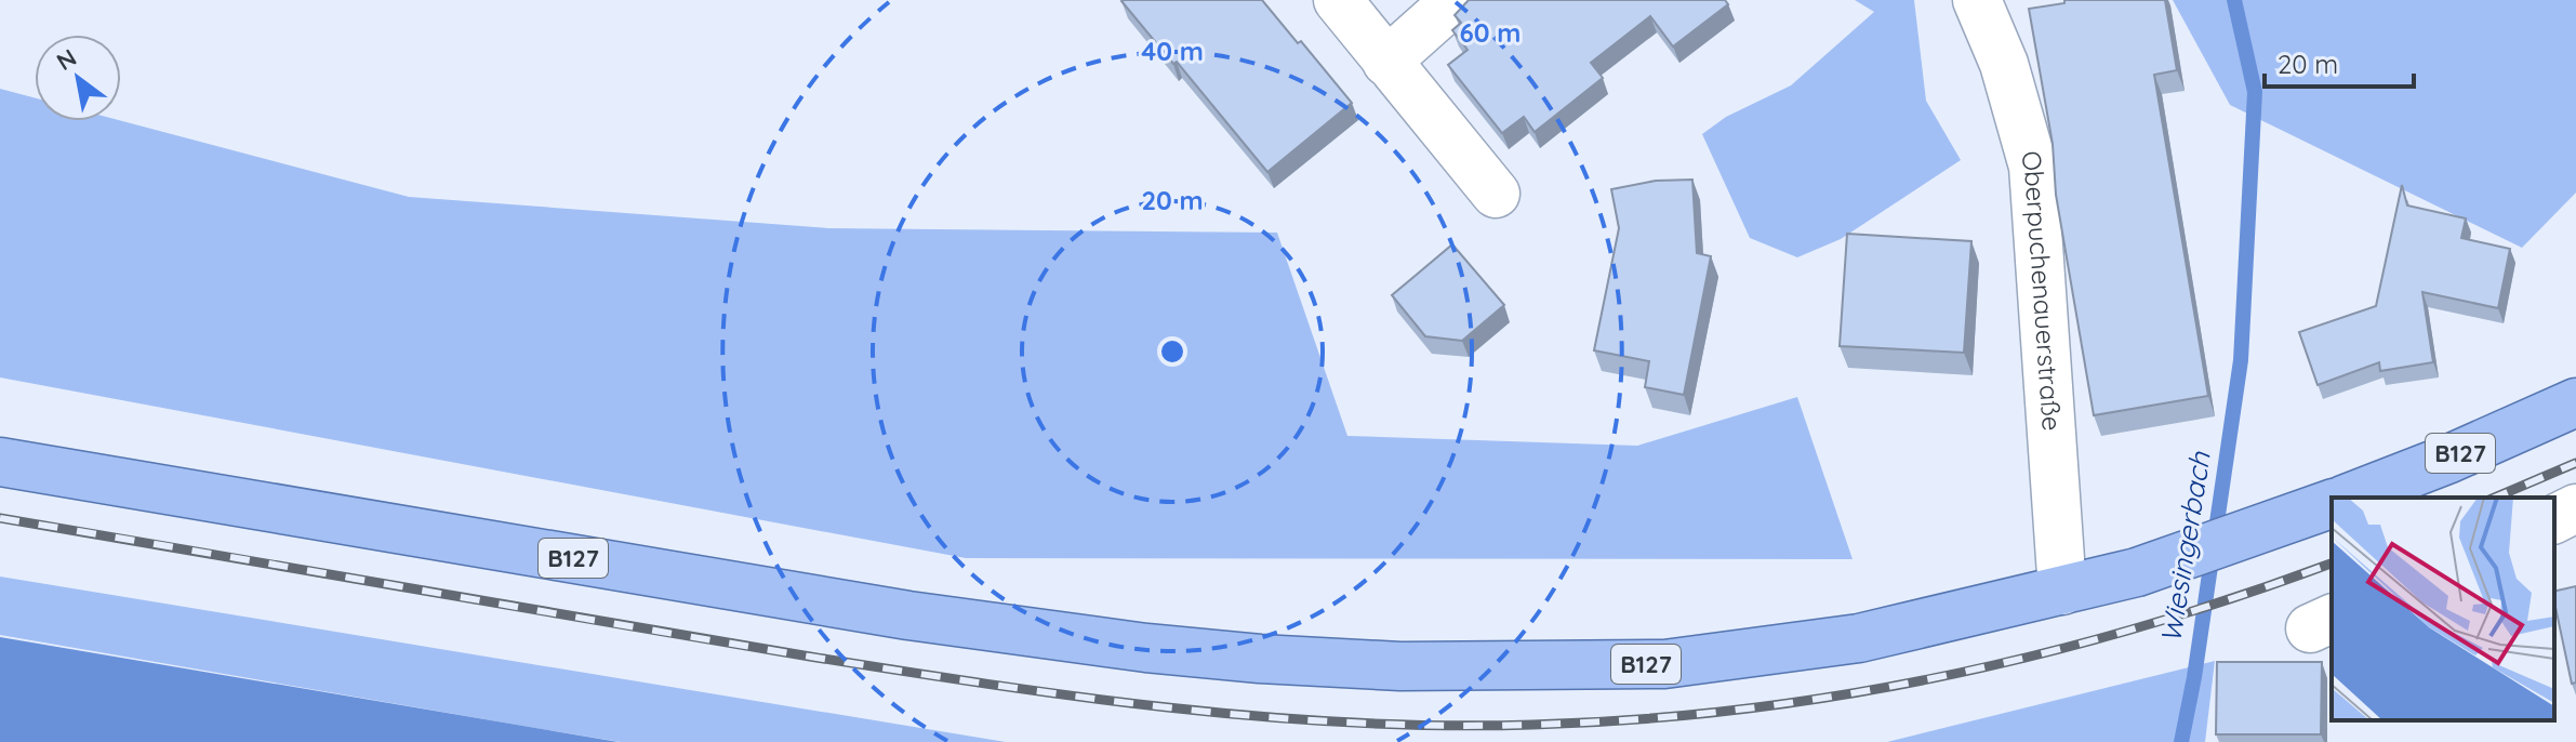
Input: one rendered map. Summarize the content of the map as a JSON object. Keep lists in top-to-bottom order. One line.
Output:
{"streets":{"main road":["B127"],"street":["Oberpuchenauerstraße"]},"crossings":[["Oberpuchenauerstraße","B127"]],"water":["Wiesingerbach"],"scale_bar":"20 m","north":"top left","rings":["60 m","40 m","20 m"]}
